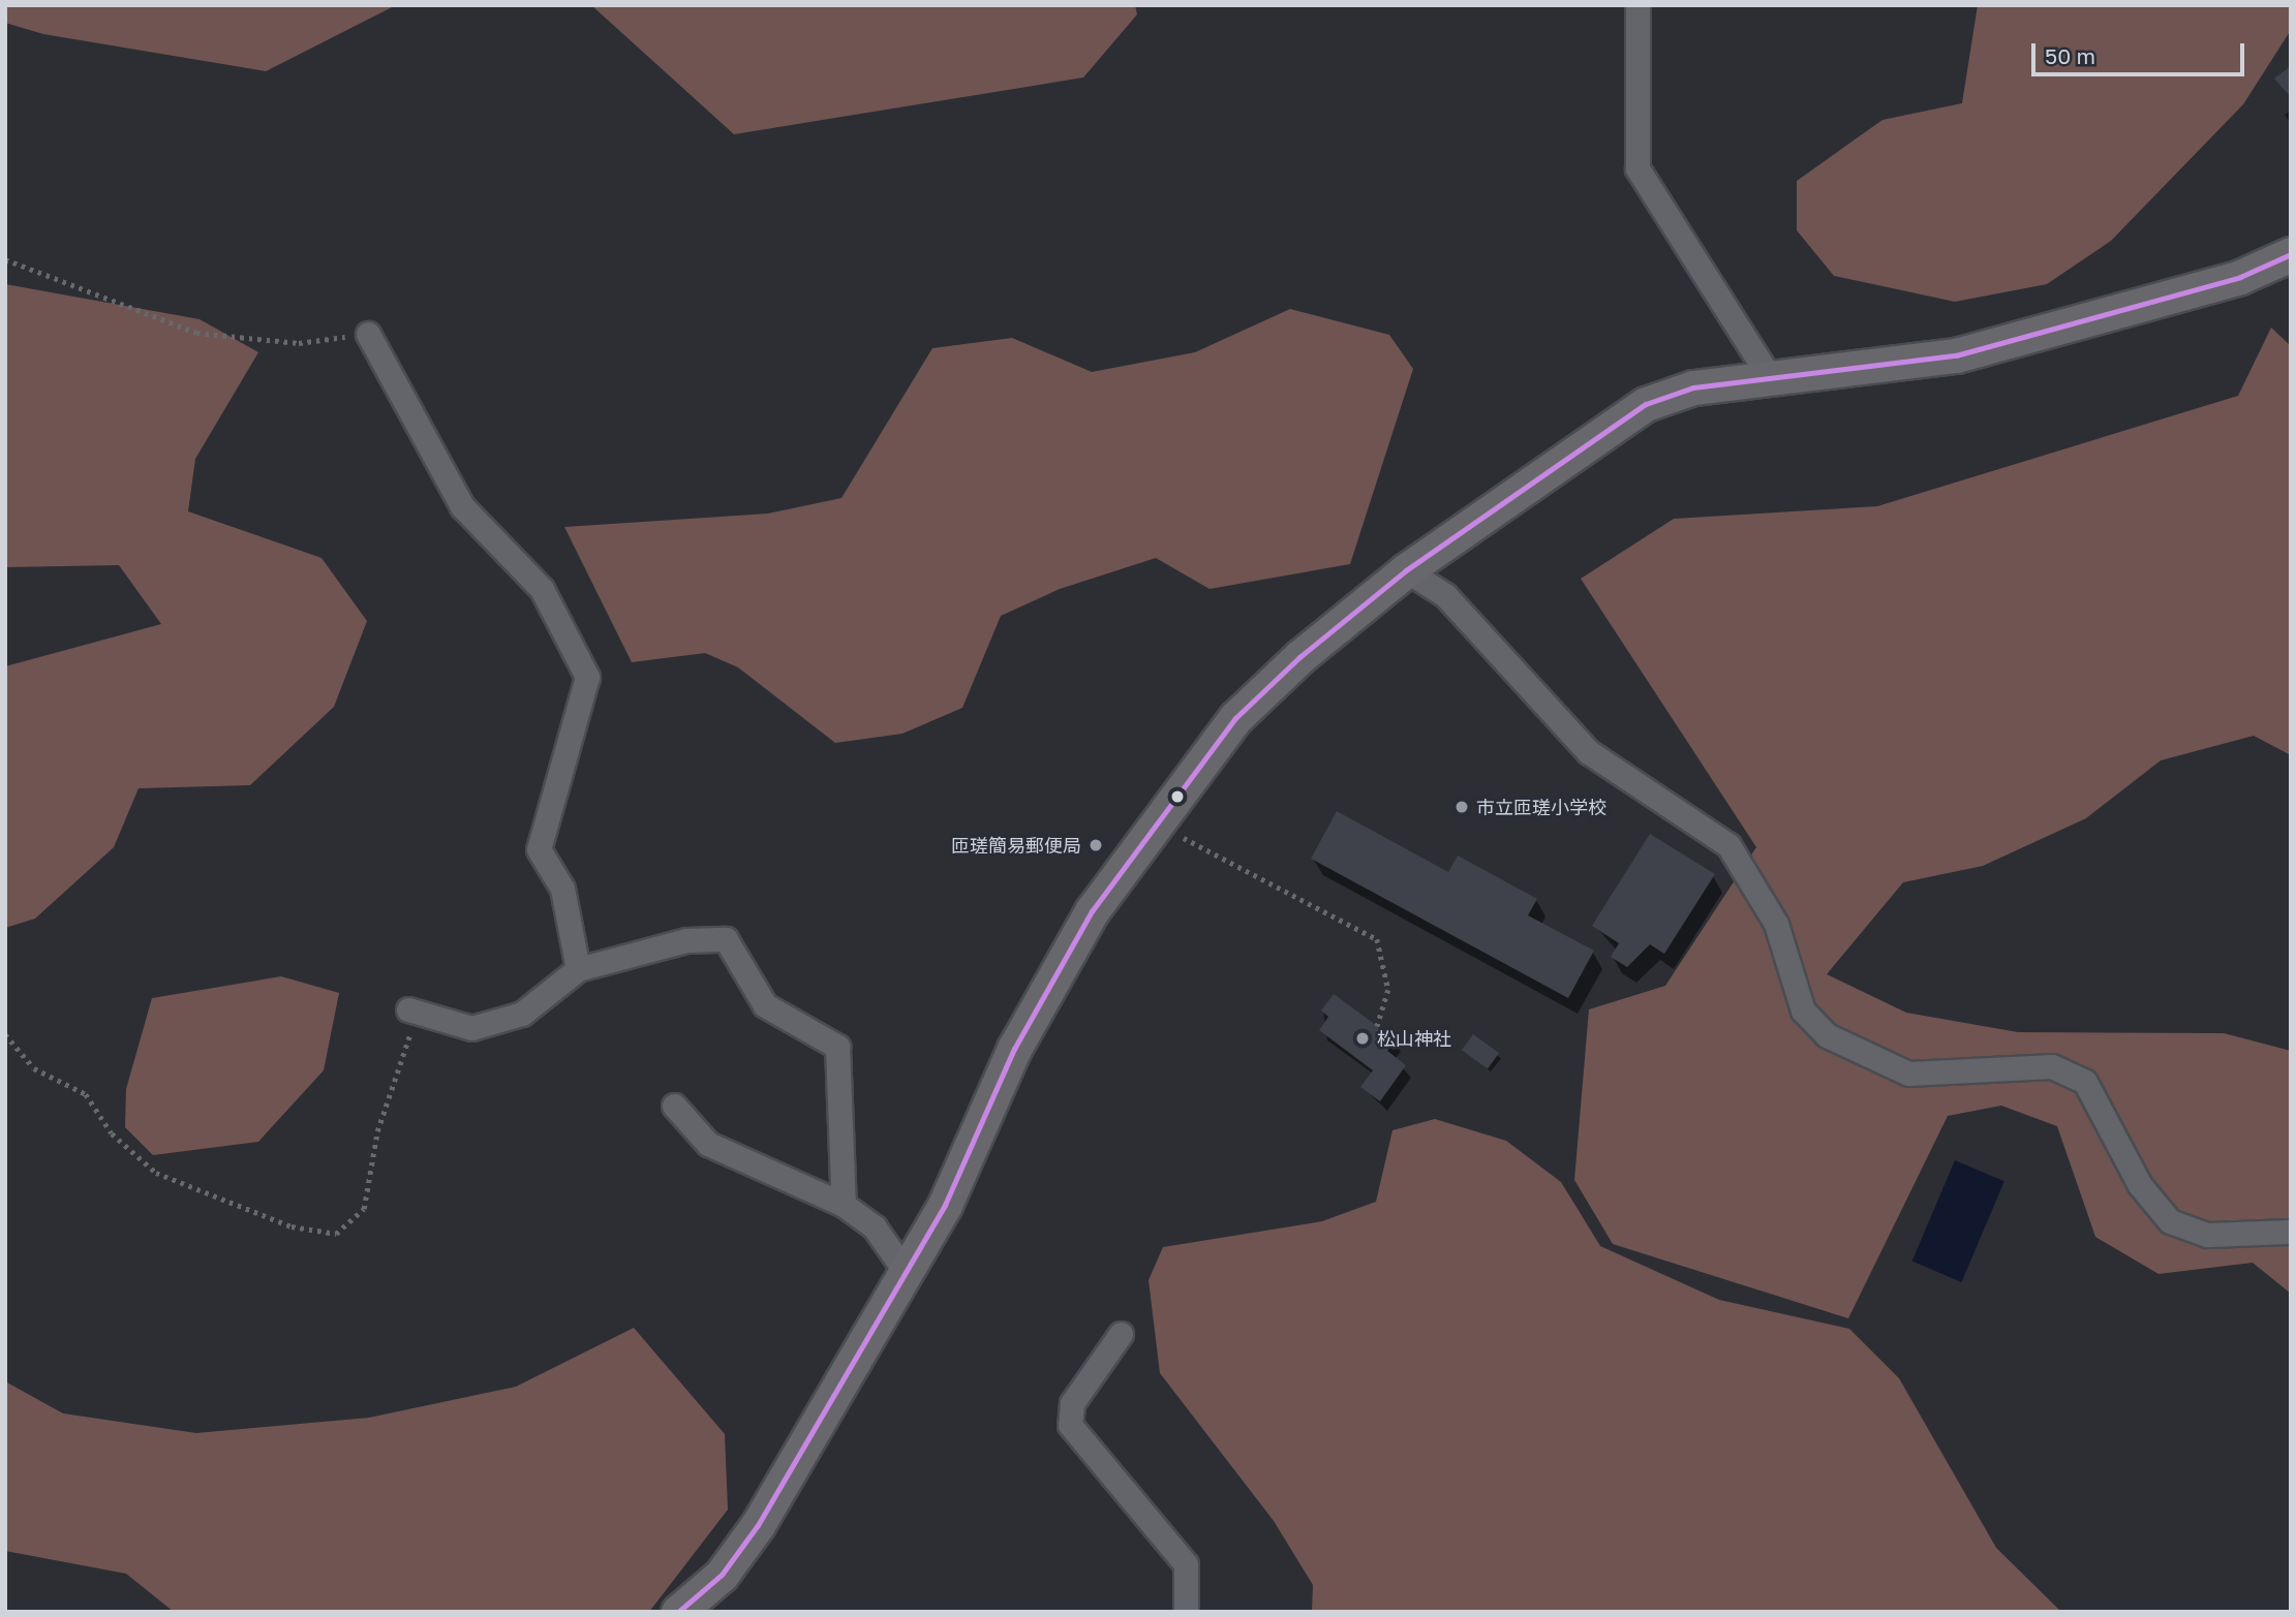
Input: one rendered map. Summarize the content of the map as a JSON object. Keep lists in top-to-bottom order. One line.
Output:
{"places":["市立匝瑳小学校","匝瑳簡易郵便局","松山神社"],"scale_bar":"50 m"}
